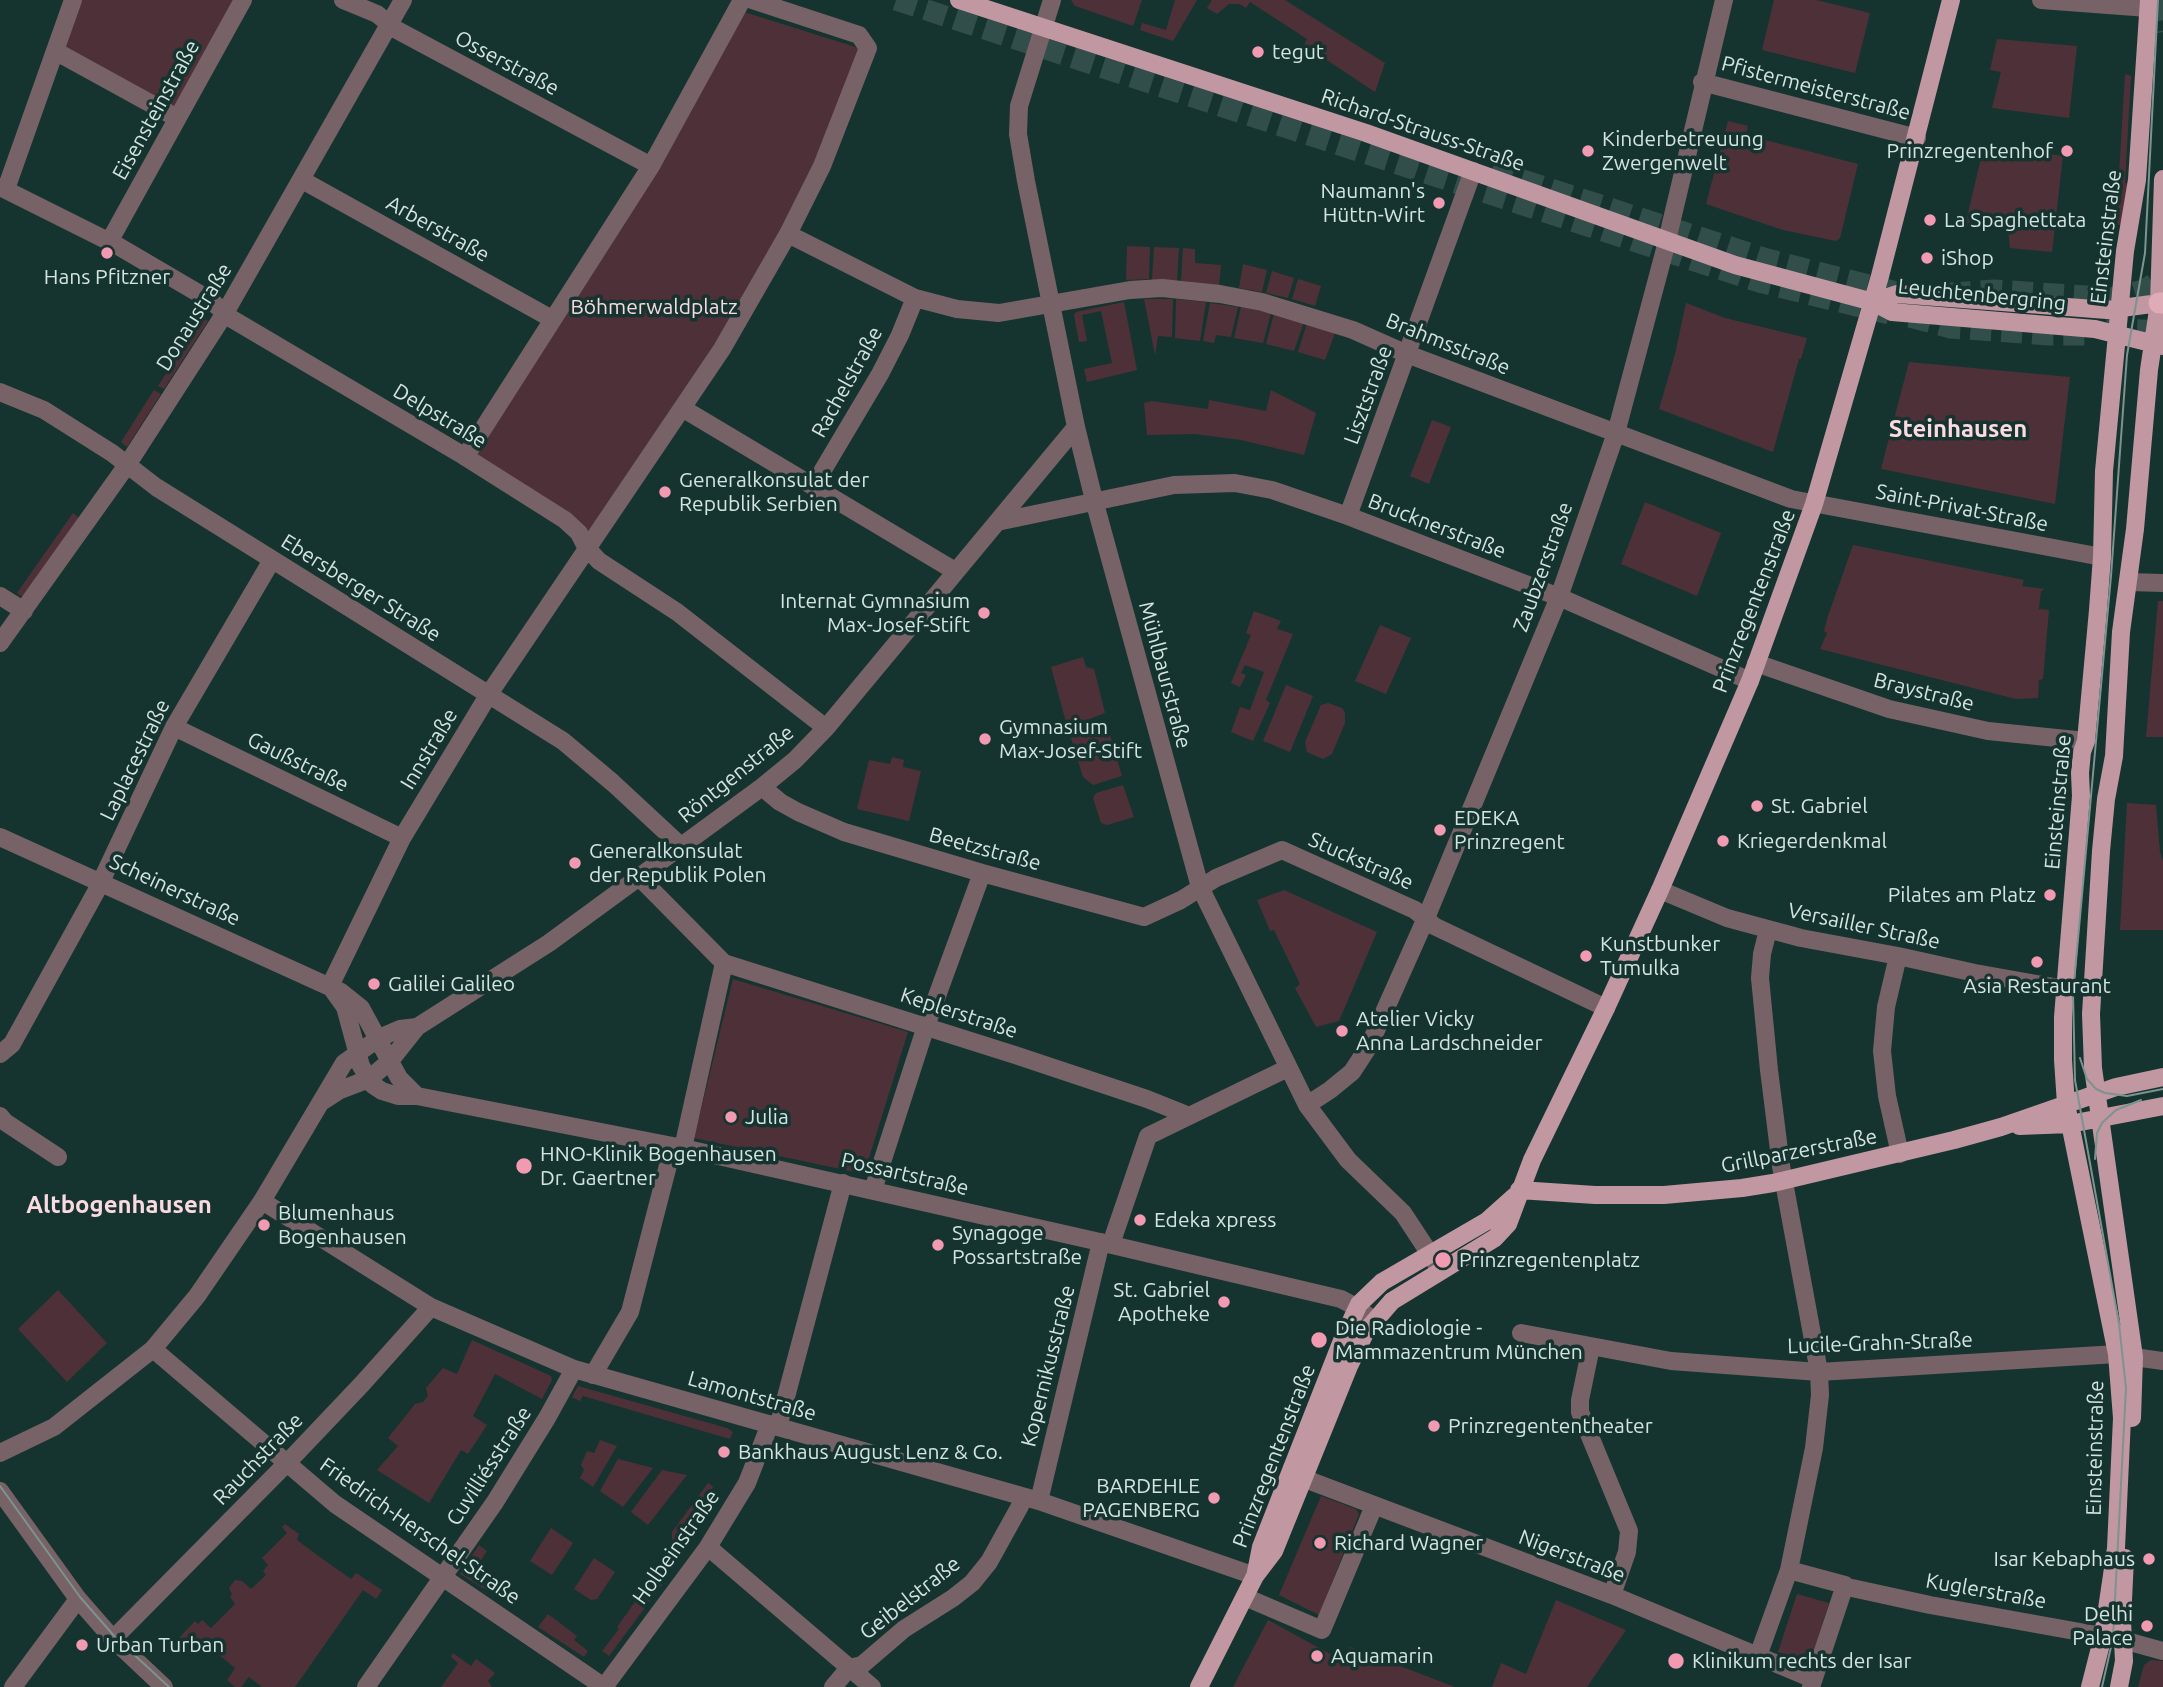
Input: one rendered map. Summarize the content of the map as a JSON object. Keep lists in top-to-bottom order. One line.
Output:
{"streets":{"main road":["Richard-Strauss-Straße","Einsteinstraße","Leuchtenbergring","Prinzregentenstraße","Grillparzerstraße"],"street":["Osserstraße","Pfistermeisterstraße","Eisensteinstraße","Arberstraße","Donaustraße","Brahmsstraße","Rachelstraße","Lisztstraße","Delpstraße","Saint-Privat-Straße","Brucknerstraße","Zaubzerstraße","Ebersberger Straße","Mühlbaurstraße","Braystraße","Innstraße","Laplacestraße","Gaußstraße","Röntgenstraße","Beetzstraße","Stuckstraße","Scheinerstraße","Versailler Straße","Keplerstraße","Possartstraße","Lucile-Grahn-Straße","Kopernikusstraße","Lamontstraße","Rauchstraße","Cuvilliésstraße","Friedrich-Herschel-Straße","Holbeinstraße","Nigerstraße","Kuglerstraße","Geibelstraße"]},"crossings":[["Osserstraße","Donaustraße"],["Pfistermeisterstraße","Zaubzerstraße"],["Pfistermeisterstraße","Prinzregentenstraße"],["Eisensteinstraße","Delpstraße"],["Richard-Strauss-Straße","Leuchtenbergring"],["Richard-Strauss-Straße","Lisztstraße"],["Richard-Strauss-Straße","Zaubzerstraße"],["Richard-Strauss-Straße","Prinzregentenstraße"],["Richard-Strauss-Straße","Mühlbaurstraße"],["Arberstraße","Donaustraße"],["Einsteinstraße","Leuchtenbergring"],["Einsteinstraße","Saint-Privat-Straße"],["Einsteinstraße","Braystraße"],["Einsteinstraße","Versailler Straße"],["Einsteinstraße","Grillparzerstraße"],["Einsteinstraße","Lucile-Grahn-Straße"],["Einsteinstraße","Kuglerstraße"],["Leuchtenbergring","Prinzregentenstraße"],["Donaustraße","Delpstraße"],["Donaustraße","Ebersberger Straße"],["Brahmsstraße","Rachelstraße"],["Brahmsstraße","Lisztstraße"],["Brahmsstraße","Saint-Privat-Straße"],["Brahmsstraße","Zaubzerstraße"],["Brahmsstraße","Prinzregentenstraße"],["Brahmsstraße","Mühlbaurstraße"],["Lisztstraße","Brucknerstraße"],["Delpstraße","Innstraße"],["Delpstraße","Röntgenstraße"],["Saint-Privat-Straße","Prinzregentenstraße"],["Brucknerstraße","Zaubzerstraße"],["Brucknerstraße","Prinzregentenstraße"],["Brucknerstraße","Mühlbaurstraße"],["Zaubzerstraße","Mühlbaurstraße"],["Zaubzerstraße","Stuckstraße"],["Ebersberger Straße","Innstraße"],["Ebersberger Straße","Laplacestraße"],["Ebersberger Straße","Röntgenstraße"],["Prinzregentenstraße","Mühlbaurstraße"],["Prinzregentenstraße","Braystraße"],["Prinzregentenstraße","Stuckstraße"],["Prinzregentenstraße","Versailler Straße"],["Prinzregentenstraße","Grillparzerstraße"],["Prinzregentenstraße","Possartstraße"],["Prinzregentenstraße","Lamontstraße"],["Prinzregentenstraße","Nigerstraße"],["Mühlbaurstraße","Röntgenstraße"],["Mühlbaurstraße","Beetzstraße"],["Mühlbaurstraße","Stuckstraße"],["Innstraße","Gaußstraße"],["Innstraße","Scheinerstraße"],["Laplacestraße","Gaußstraße"],["Laplacestraße","Scheinerstraße"],["Röntgenstraße","Beetzstraße"],["Röntgenstraße","Scheinerstraße"],["Röntgenstraße","Keplerstraße"],["Röntgenstraße","Possartstraße"],["Röntgenstraße","Lamontstraße"],["Röntgenstraße","Friedrich-Herschel-Straße"],["Beetzstraße","Stuckstraße"],["Scheinerstraße","Possartstraße"],["Keplerstraße","Kopernikusstraße"],["Possartstraße","Kopernikusstraße"],["Possartstraße","Holbeinstraße"],["Kopernikusstraße","Lamontstraße"],["Kopernikusstraße","Geibelstraße"],["Lamontstraße","Rauchstraße"],["Lamontstraße","Cuvilliésstraße"],["Lamontstraße","Holbeinstraße"],["Lamontstraße","Geibelstraße"],["Rauchstraße","Friedrich-Herschel-Straße"],["Cuvilliésstraße","Friedrich-Herschel-Straße"],["Friedrich-Herschel-Straße","Holbeinstraße"]],"districts":["Steinhausen","Altbogenhausen"],"parks":["Böhmerwaldplatz"],"places":["tegut","Kinderbetreuung Zwergenwelt","Prinzregentenhof","Naumann's Hüttn-Wirt","La Spaghettata","Hans Pfitzner","iShop","Generalkonsulat der Republik Serbien","Internat Gymnasium Max-Josef-Stift","Gymnasium Max-Josef-Stift","St. Gabriel","EDEKA Prinzregent","Kriegerdenkmal","Generalkonsulat der Republik Polen","Pilates am Platz","Kunstbunker Tumulka","Asia Restaurant","Galilei Galileo","Atelier Vicky Anna Lardschneider","Julia","HNO-Klinik Bogenhausen Dr. Gaertner","Edeka xpress","Blumenhaus Bogenhausen","Synagoge Possartstraße","Prinzregentenplatz","St. Gabriel Apotheke","Die Radiologie - Mammazentrum München","Prinzregententheater","Bankhaus August Lenz & Co.","BARDEHLE PAGENBERG","Richard Wagner","Isar Kebaphaus","Delhi Palace","Urban Turban","Aquamarin","Klinikum rechts der Isar"]}
